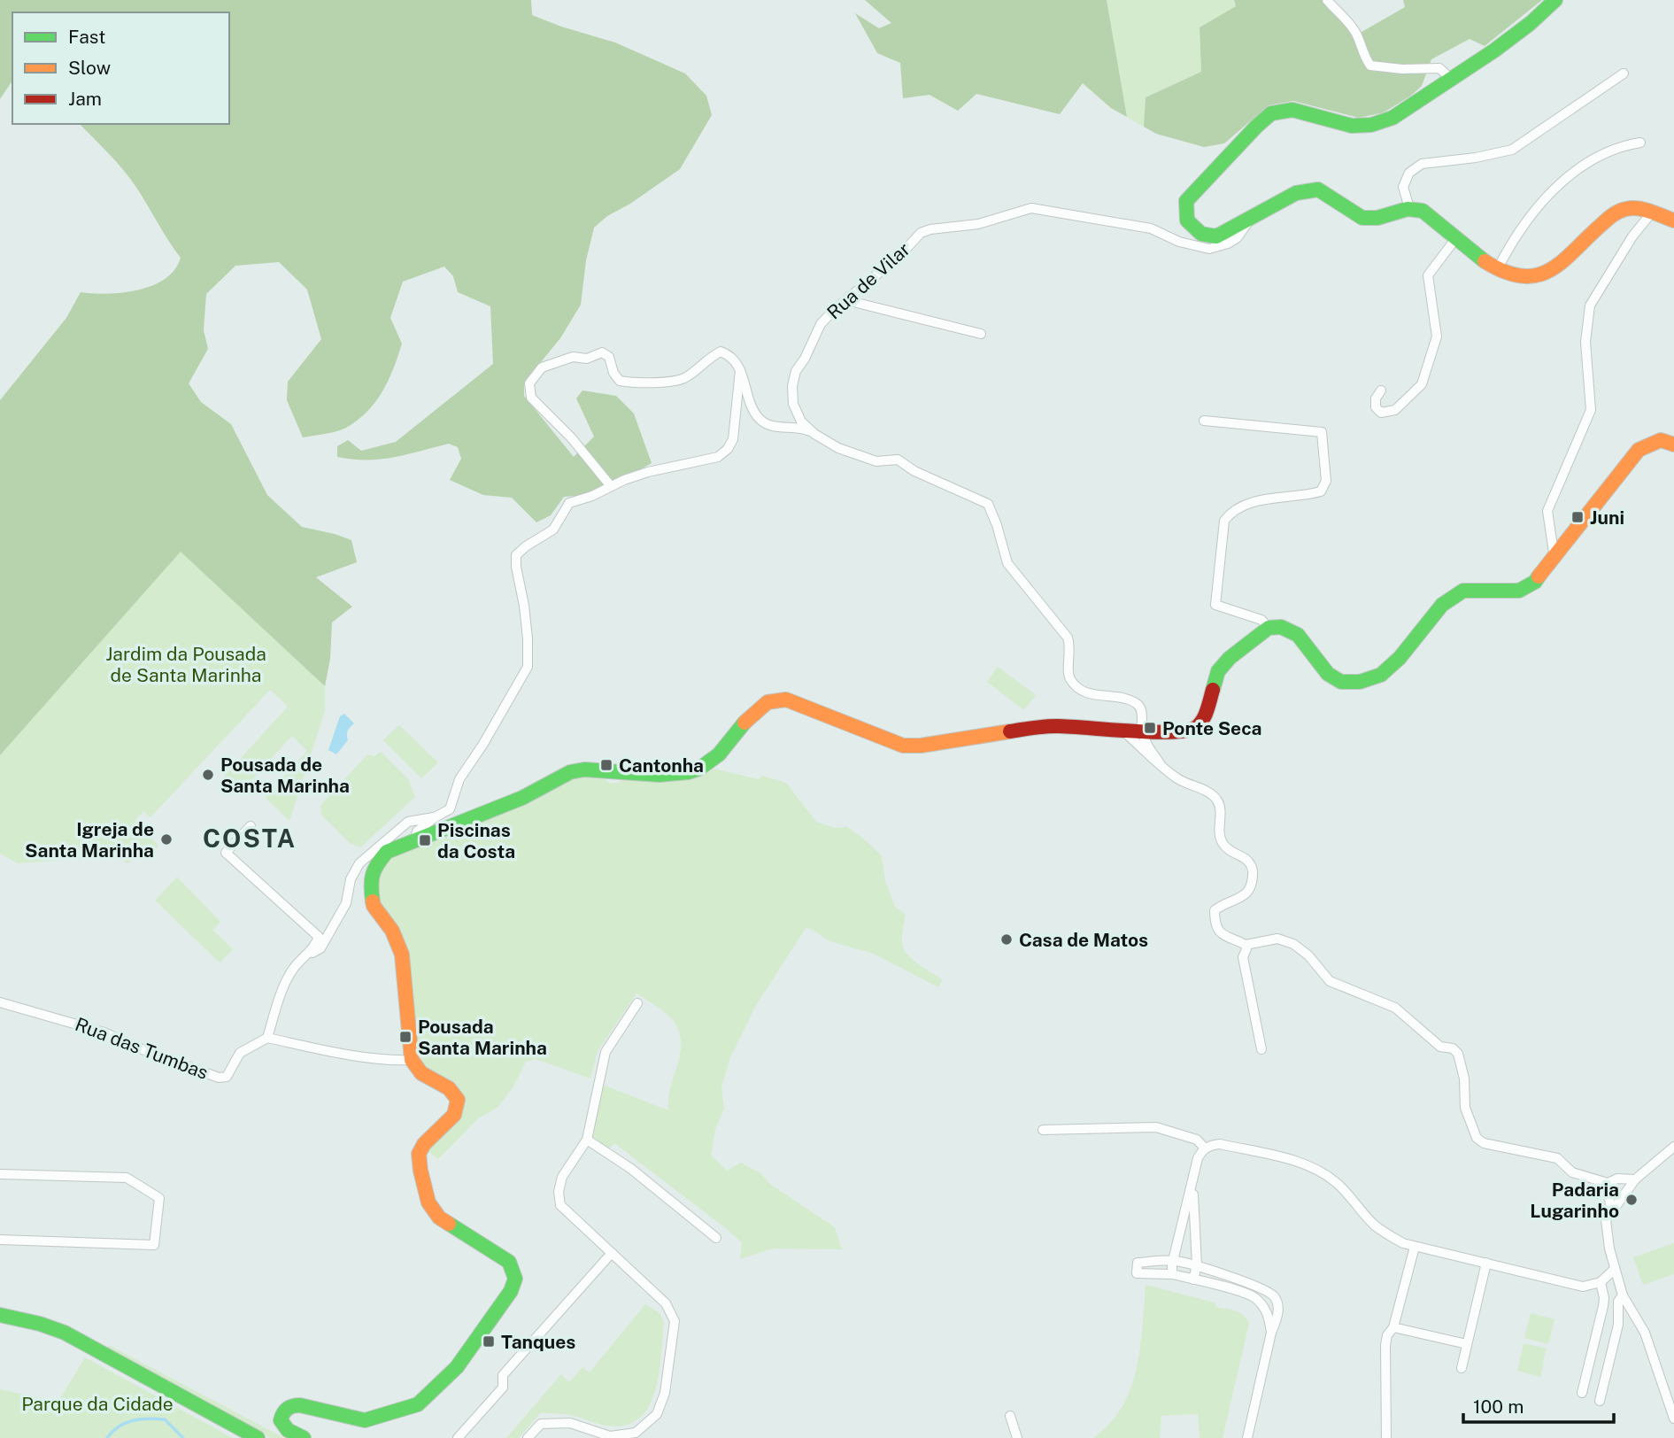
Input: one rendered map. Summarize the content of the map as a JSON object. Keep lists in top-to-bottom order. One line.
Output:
{"streets":{"street":["Rua de Vilar","Rua das Tumbas"]},"districts":["COSTA"],"parks":["Jardim da Pousada de Santa Marinha","Parque da Cidade"],"places":{"transit":["Juni","Ponte Seca","Cantonha","Piscinas da Costa","Pousada Santa Marinha","Tanques"],"other":["Pousada de Santa Marinha","Igreja de Santa Marinha","Casa de Matos","Padaria Lugarinho"]},"legend":["Fast","Slow","Jam"],"scale_bar":"100 m"}
